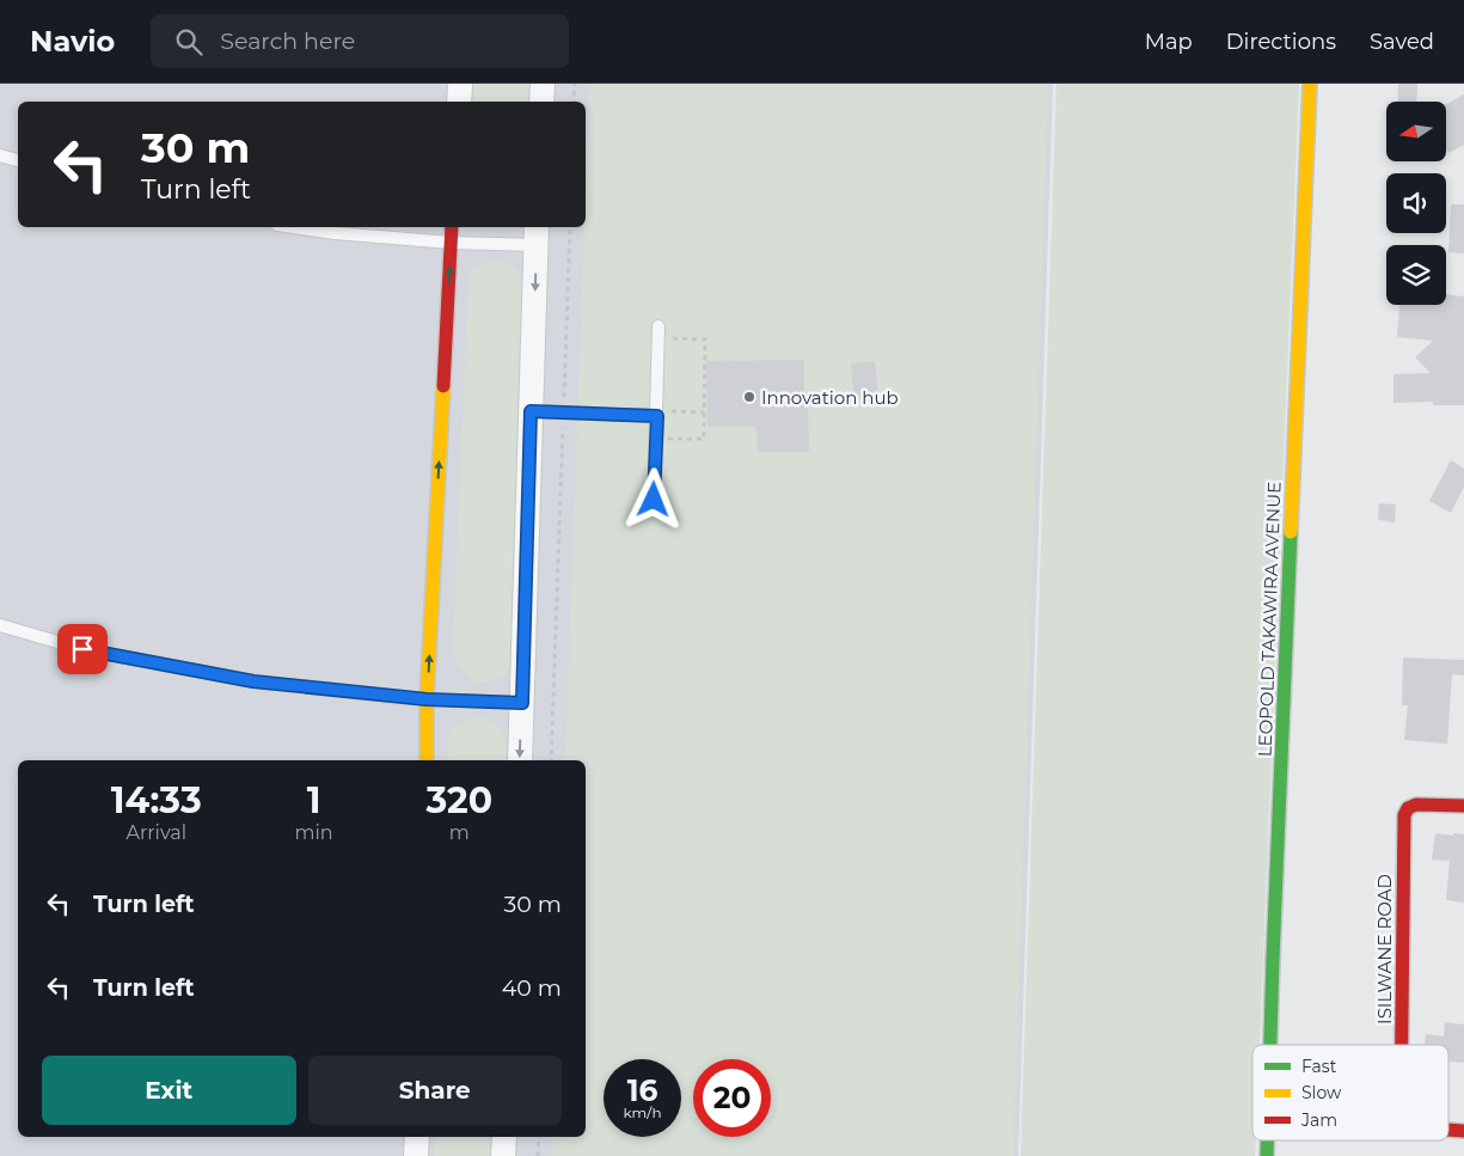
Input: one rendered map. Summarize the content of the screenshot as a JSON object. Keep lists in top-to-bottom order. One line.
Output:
{"streets":{"main road":["LEOPOLD TAKAWIRA AVENUE","ISILWANE ROAD"]},"places":["Innovation hub"],"legend":["Fast","Slow","Jam"],"north":"left","page":{"header":"Navio","search":"Search here","nav":["Map","Directions","Saved"],"turn":["30 m","Turn left"],"eta":["14:33","Arrival","1","min","320","m"],"list":[{"name":"Turn left","value":"30 m"},{"name":"Turn left","value":"40 m"}],"buttons":["Exit","Share"],"speed":"16 km/h","limit":"20"}}
